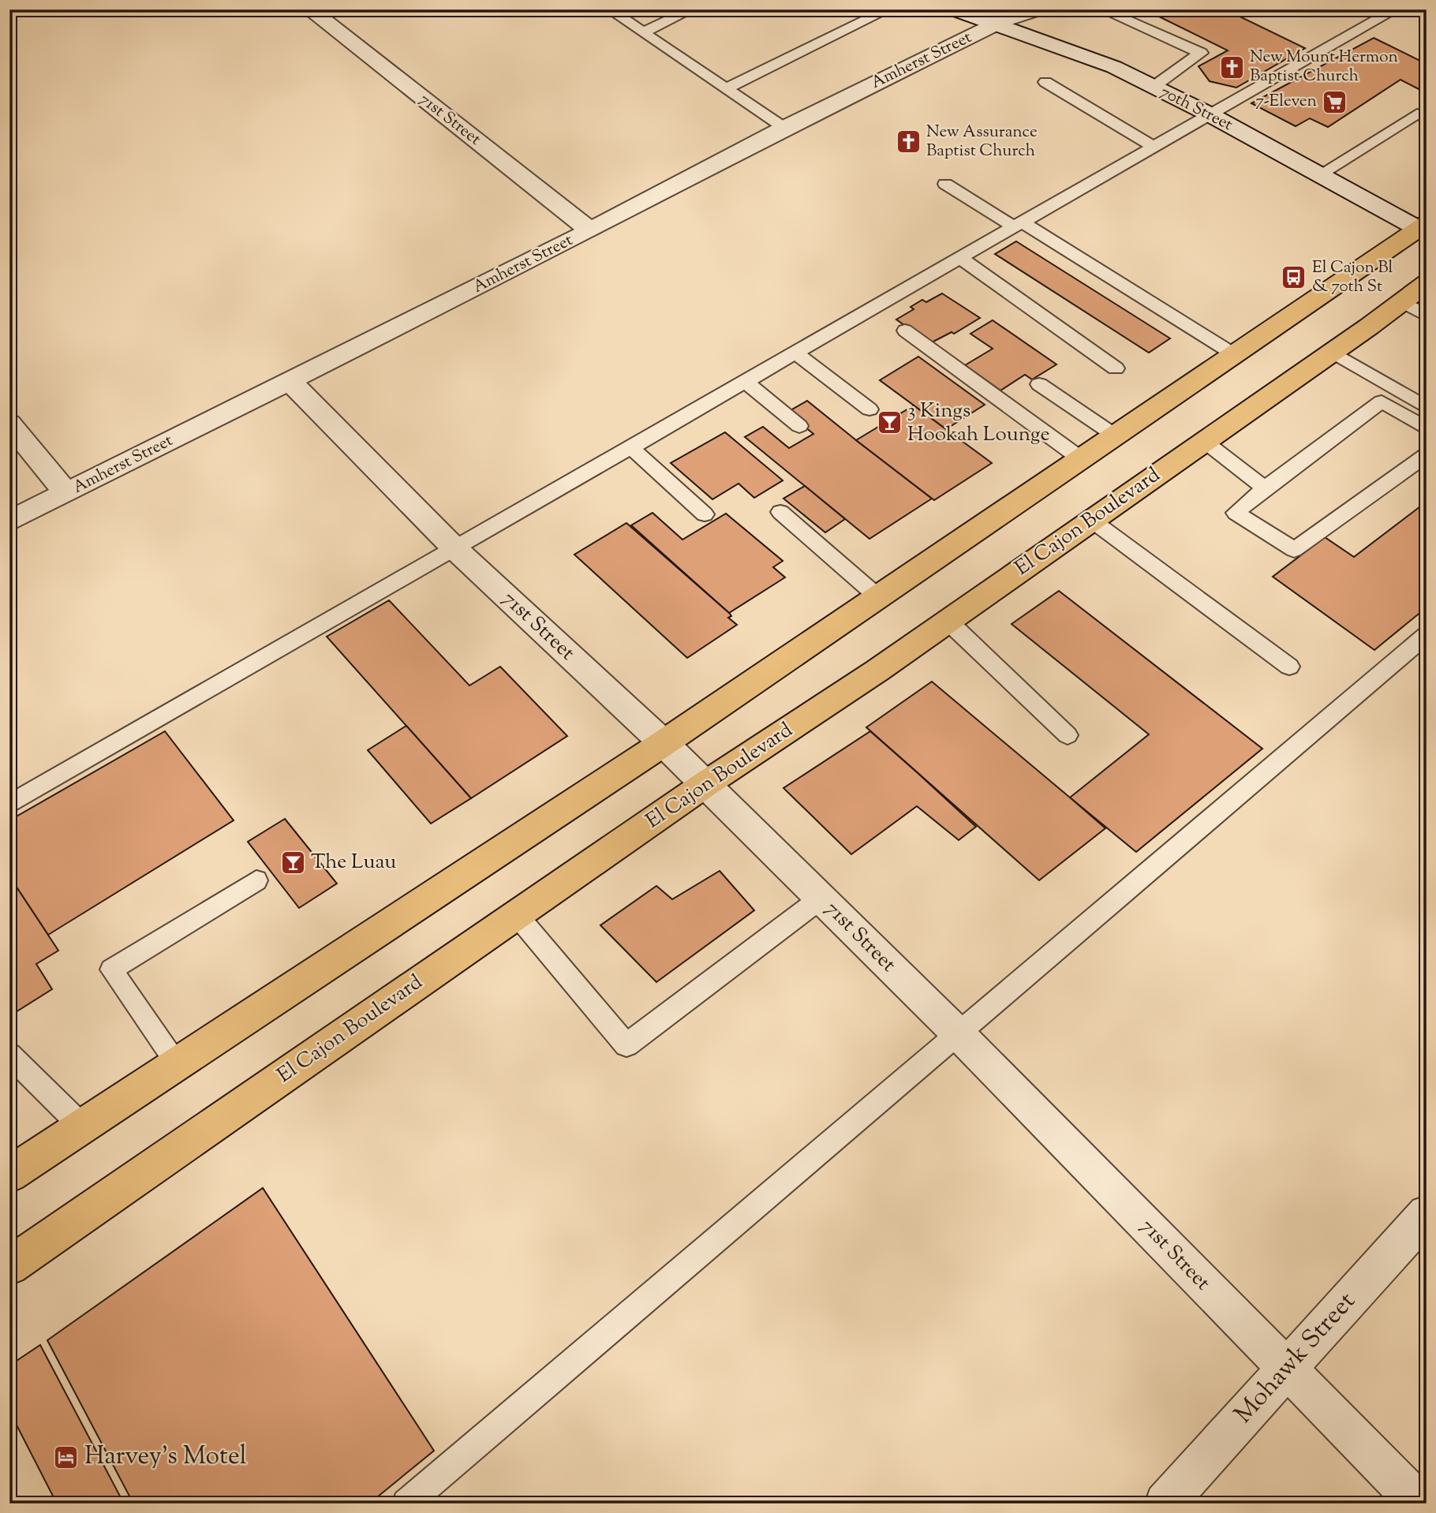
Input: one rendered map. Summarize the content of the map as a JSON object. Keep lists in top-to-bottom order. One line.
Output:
{"streets":{"main road":["El Cajon Boulevard"],"street":["Amherst Street","70th Street","71st Street","Mohawk Street"]},"crossings":[["Amherst Street","70th Street"],["Amherst Street","71st Street"],["71st Street","El Cajon Boulevard"],["71st Street","Mohawk Street"]],"places":{"church":["New Mount Hermon Baptist Church","New Assurance Baptist Church"],"supermarket":["7-Eleven"],"bus stop":["El Cajon Bl & 70th St"],"bar":["3 Kings Hookah Lounge","The Luau"],"hotel":["Harvey's Motel"]}}
